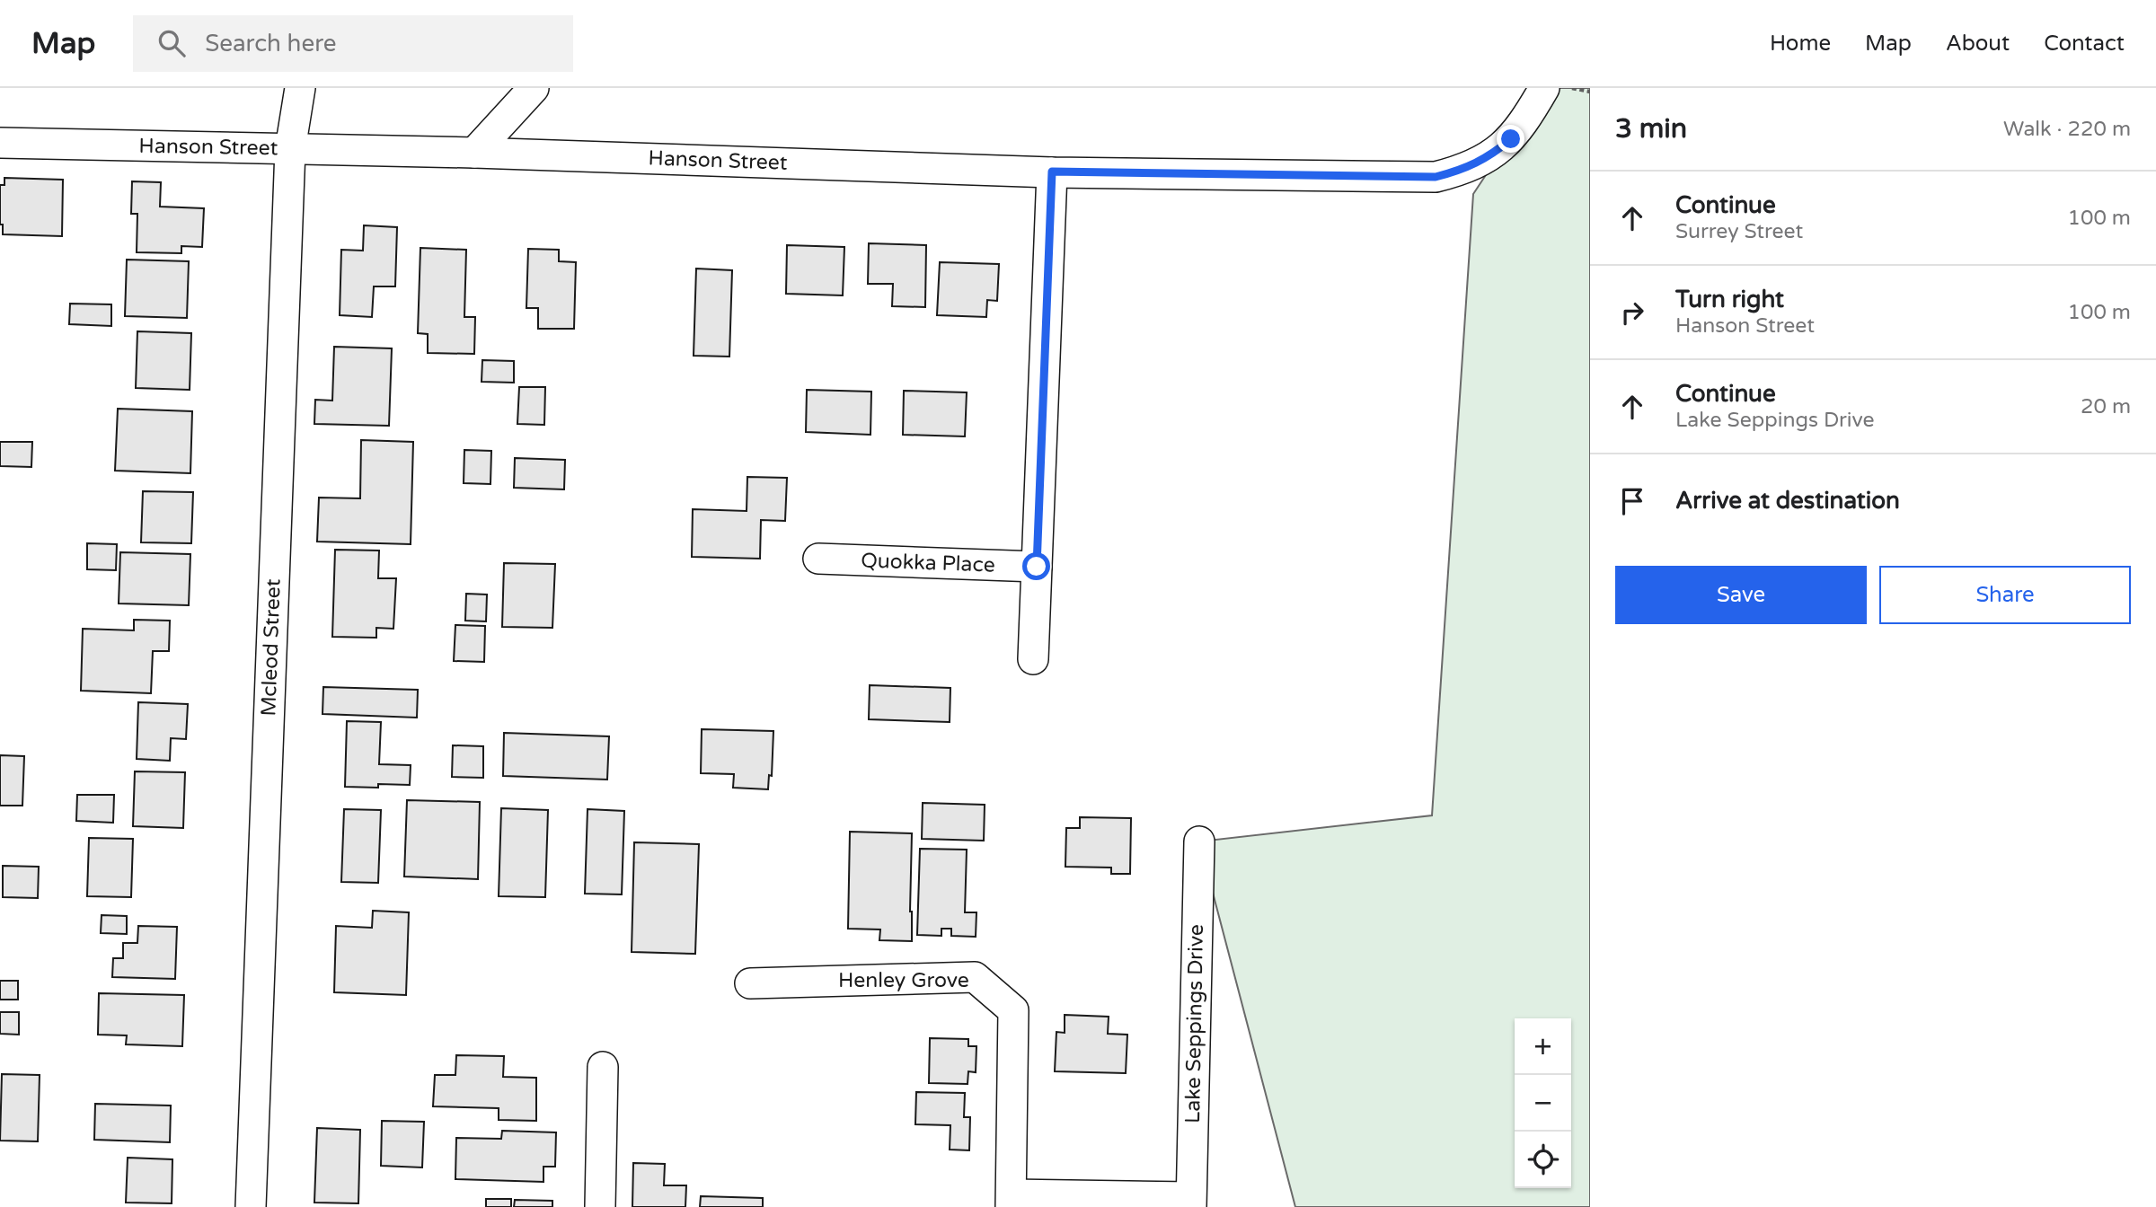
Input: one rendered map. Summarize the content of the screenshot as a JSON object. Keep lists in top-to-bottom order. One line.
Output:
{"streets":{"street":["Hanson Street","Quokka Place","Mcleod Street","Henley Grove","Lake Seppings Drive"]},"crossings":[["Hanson Street","Mcleod Street"],["Henley Grove","Lake Seppings Drive"]],"page":{"header":"Map","search":"Search here","nav":["Home","Map","About","Contact"],"heading":["3 min","Walk · 220 m"],"list":[["Continue","Surrey Street","100 m"],["Turn right","Hanson Street","100 m"],["Continue","Lake Seppings Drive","20 m"],"Arrive at destination"],"buttons":["Save","Share"],"map_buttons":["+","−"]}}
